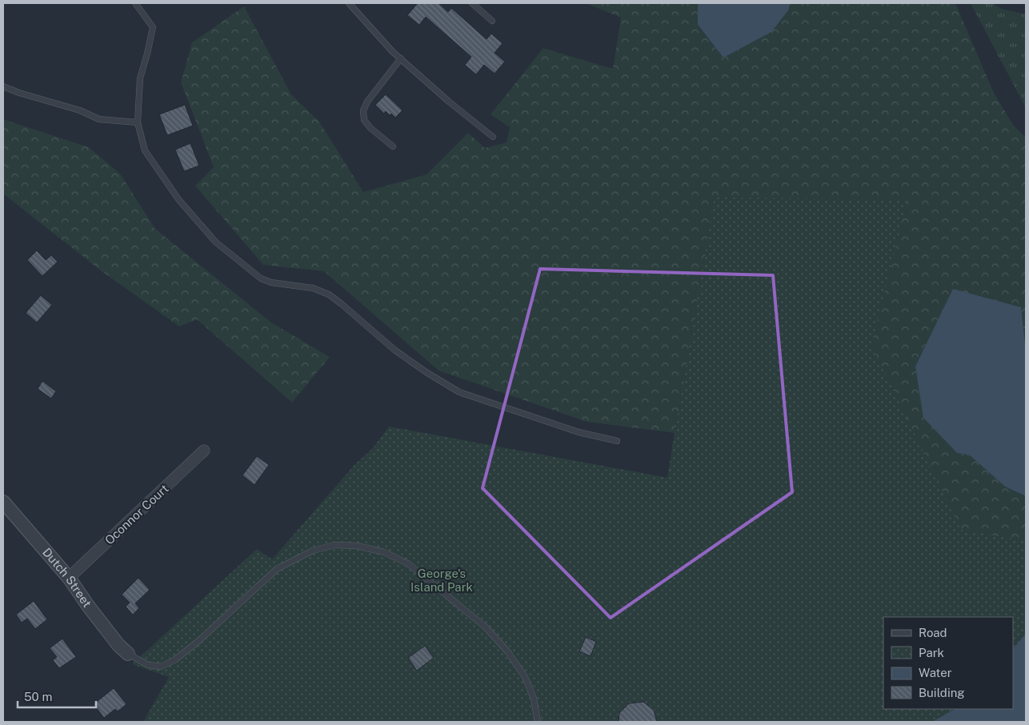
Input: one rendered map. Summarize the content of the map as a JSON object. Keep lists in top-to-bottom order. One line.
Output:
{"streets":{"street":["Oconnor Court","Dutch Street"]},"crossings":[["Oconnor Court","Dutch Street"]],"parks":["George's Island Park"],"legend":["Road","Park","Water","Building"],"scale_bar":"50 m"}
